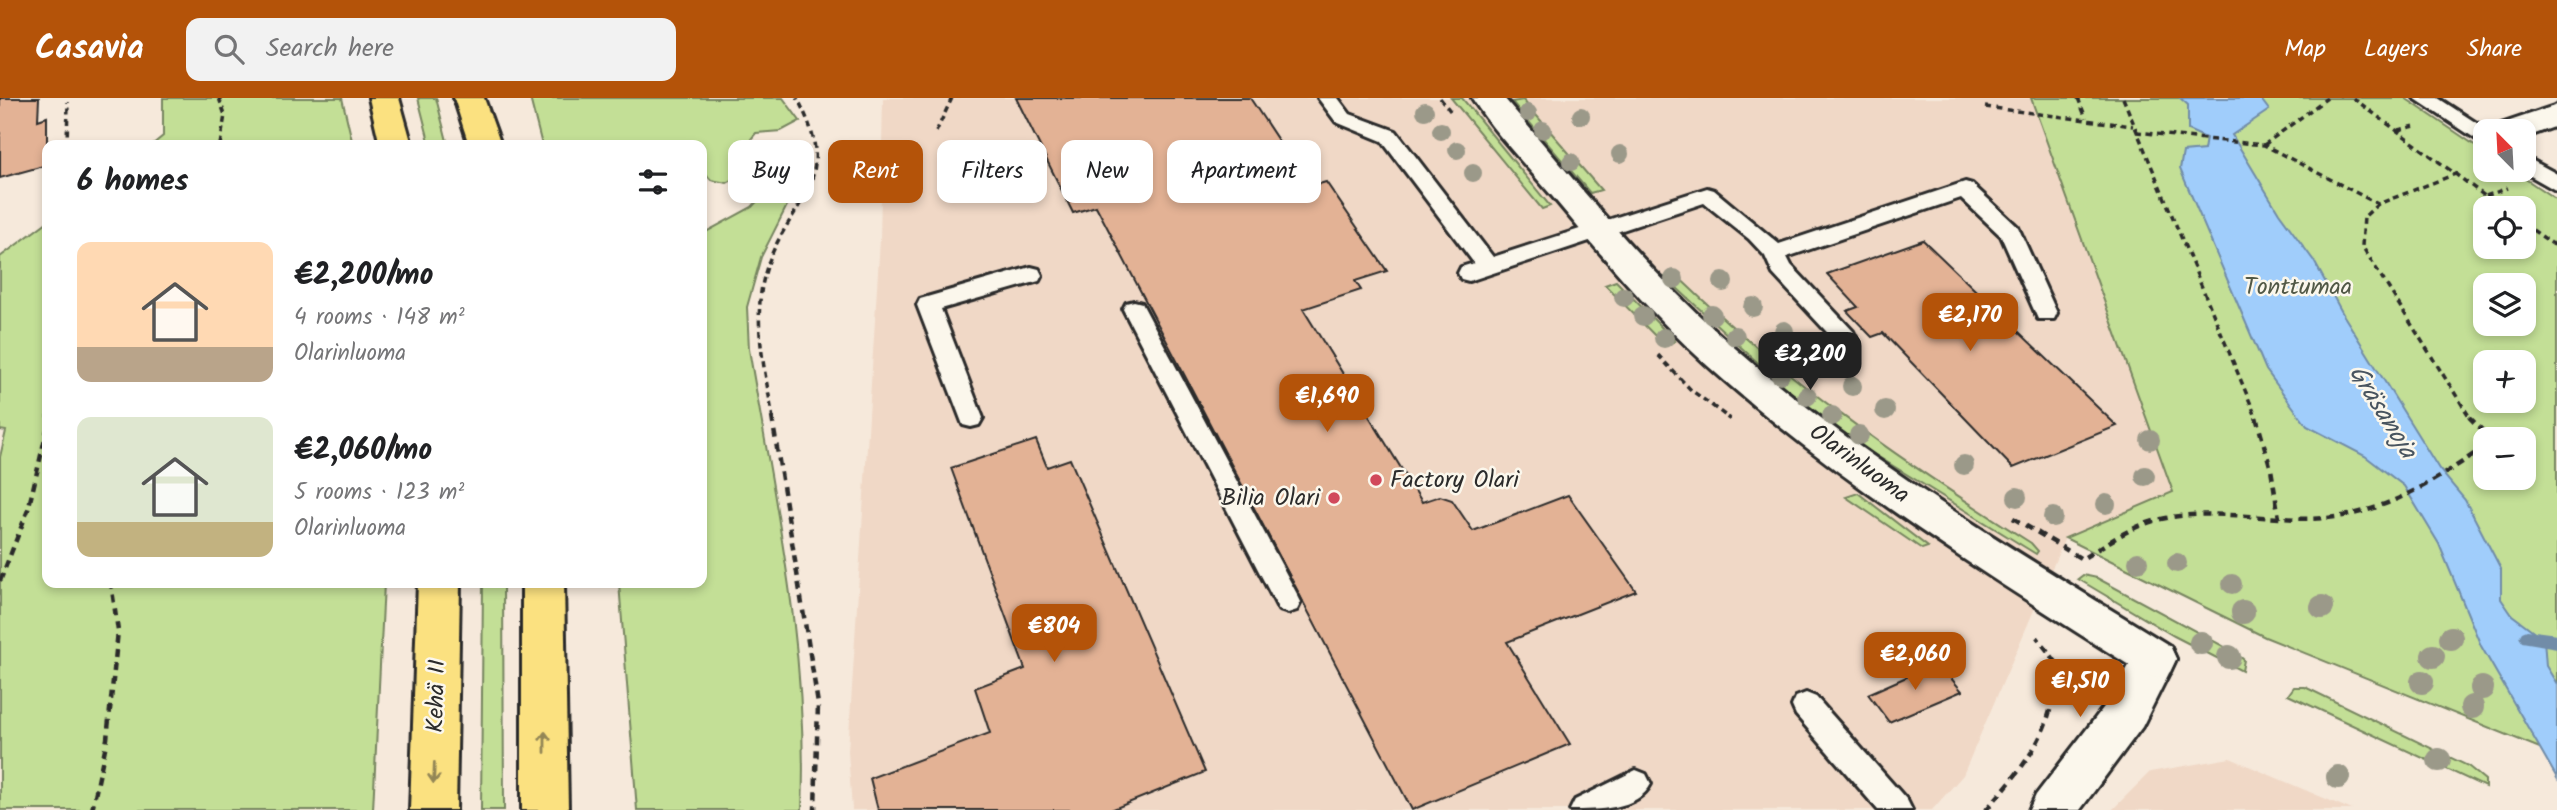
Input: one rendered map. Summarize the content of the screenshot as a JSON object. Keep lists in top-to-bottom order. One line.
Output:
{"streets":{"highway":["Kehä II"],"main road":["Olarinluoma"]},"water":["Gräsanoja"],"parks":["Tonttumaa"],"places":["Factory Olari","Bilia Olari"],"north":"top left","page":{"header":"Casavia","search":"Search here","nav":["Map","Layers","Share"],"map_buttons":["+","−"],"chip":["Buy","Rent","Filters","New","Apartment"],"heading":"6 homes","list":[{"name":"€2,200/mo","note":"4 rooms · 148 m² · Olarinluoma"},{"name":"€2,060/mo","note":"5 rooms · 123 m² · Olarinluoma"}],"price":["€2,170","€2,200","€1,690","€804","€2,060","€1,510"]}}
